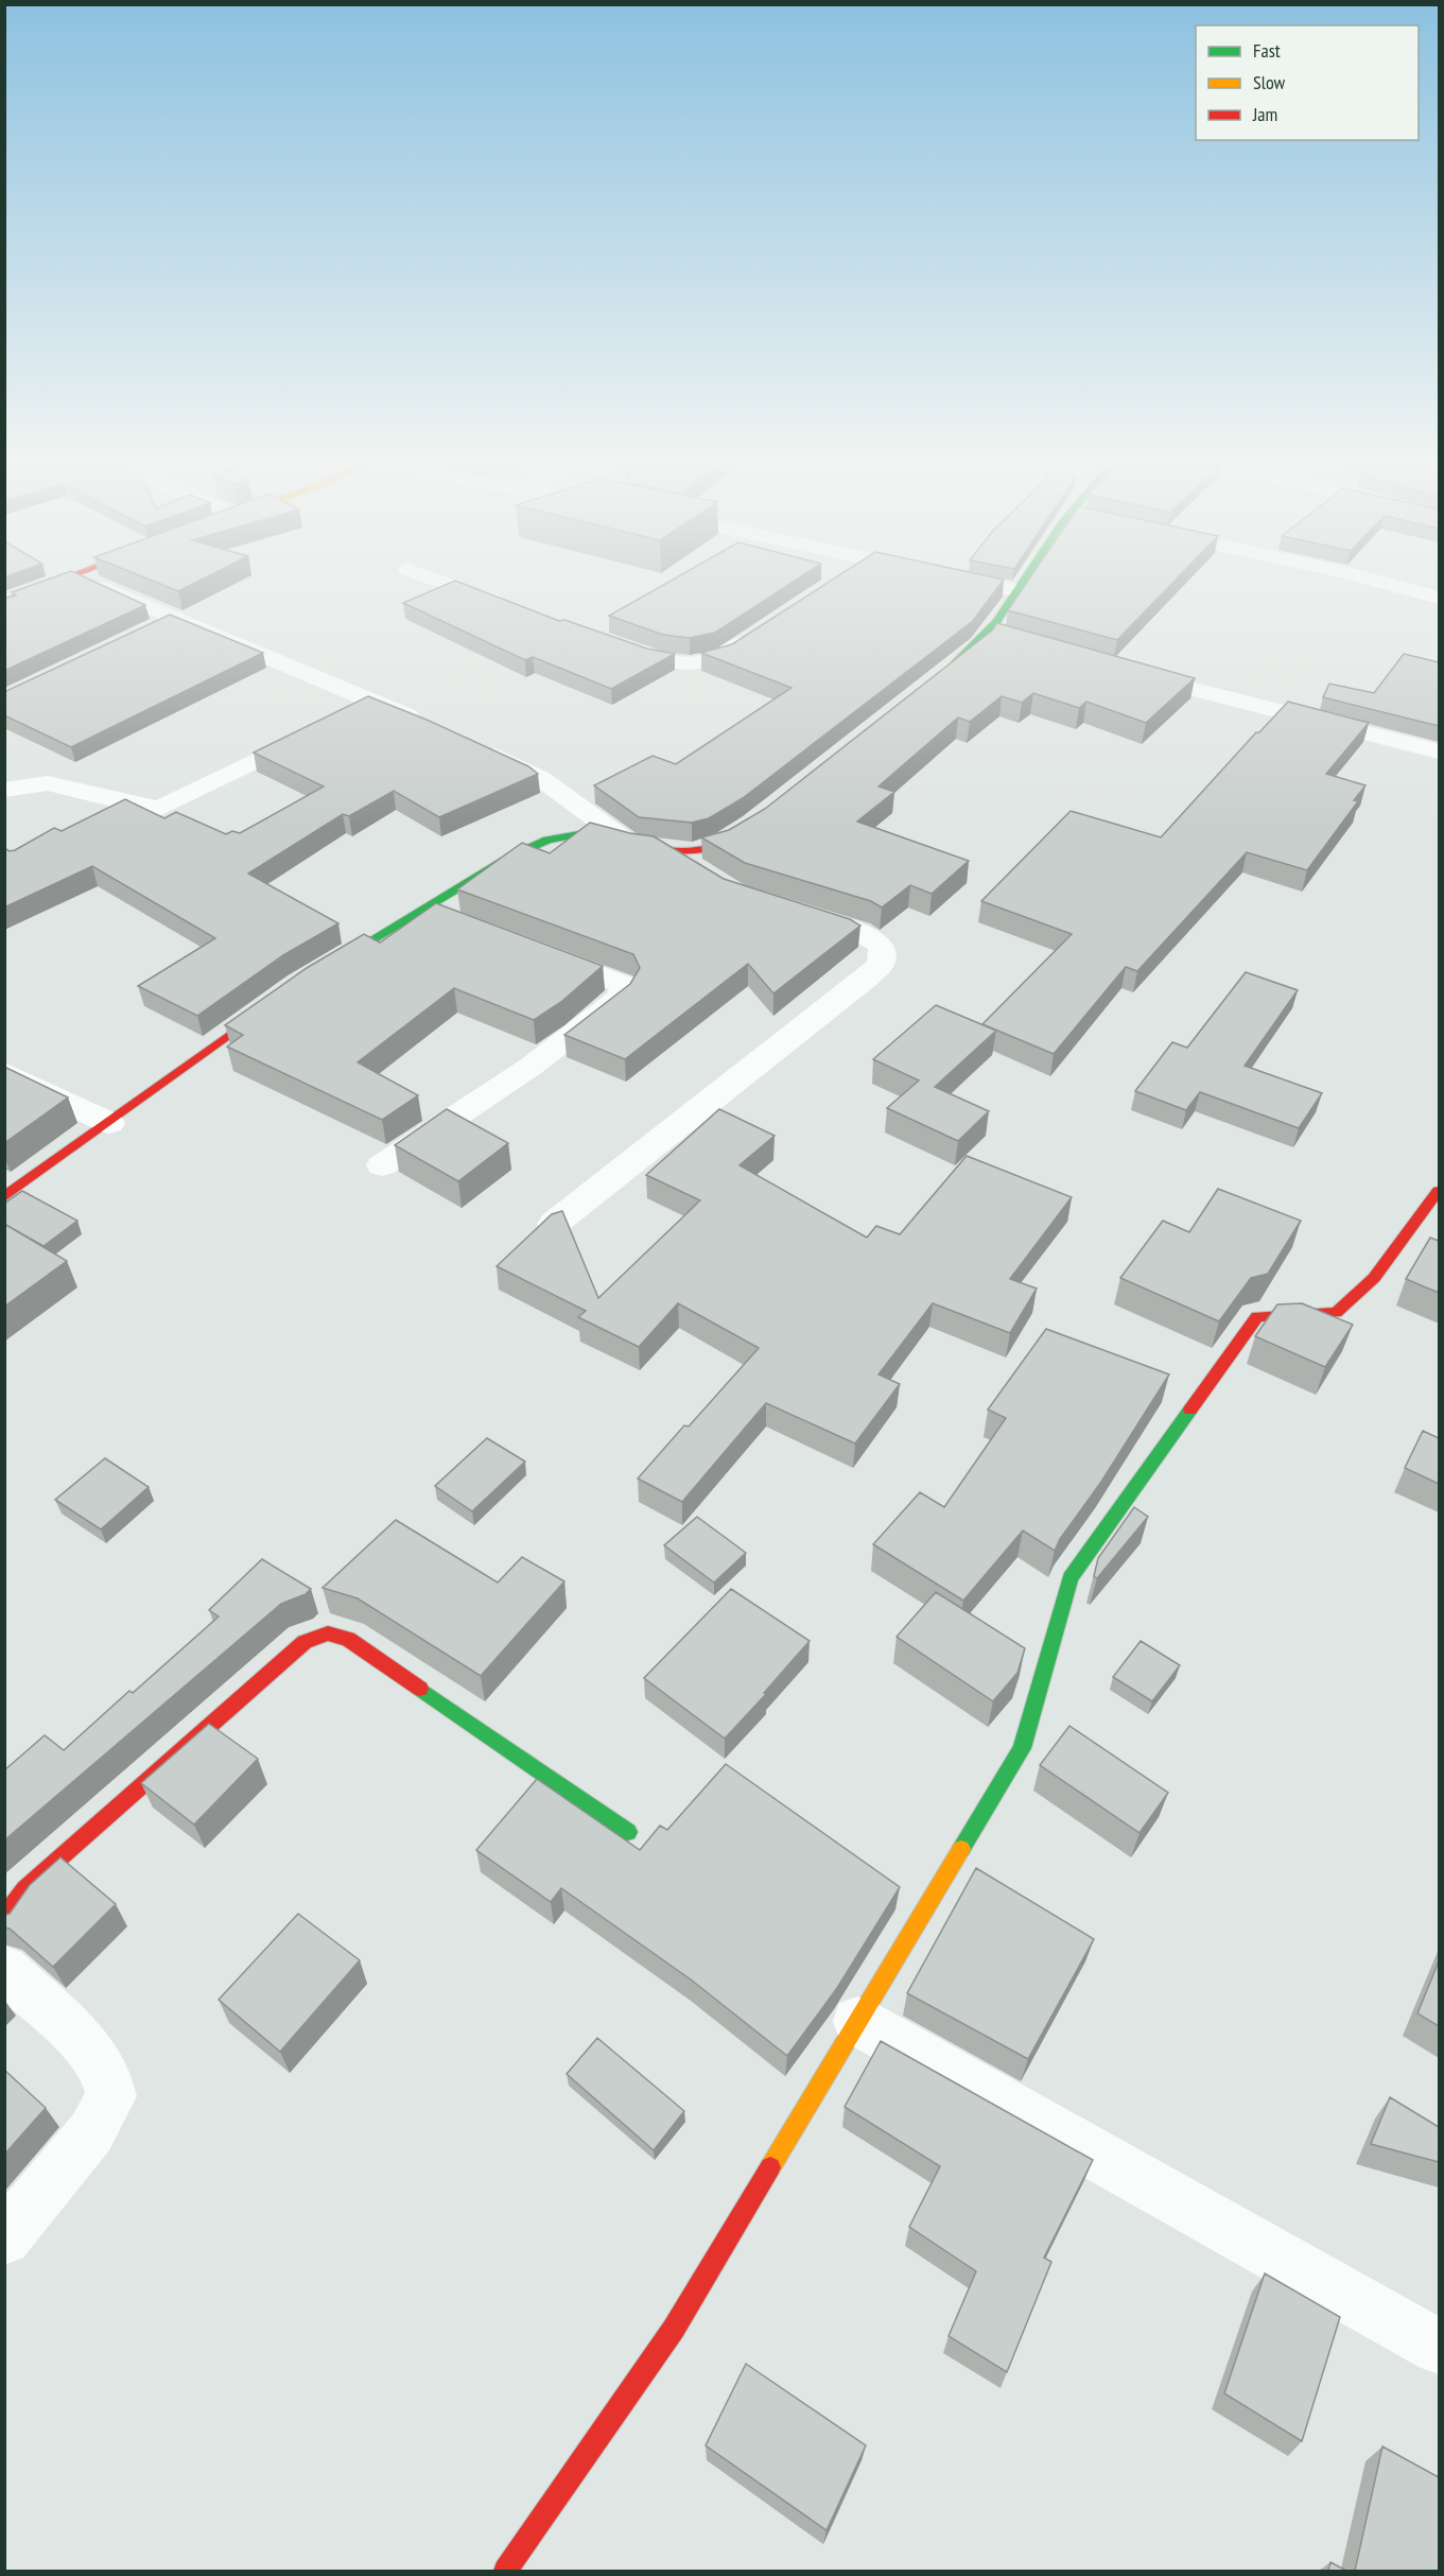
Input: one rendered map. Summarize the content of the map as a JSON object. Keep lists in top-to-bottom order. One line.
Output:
{"legend":["Fast","Slow","Jam"]}
